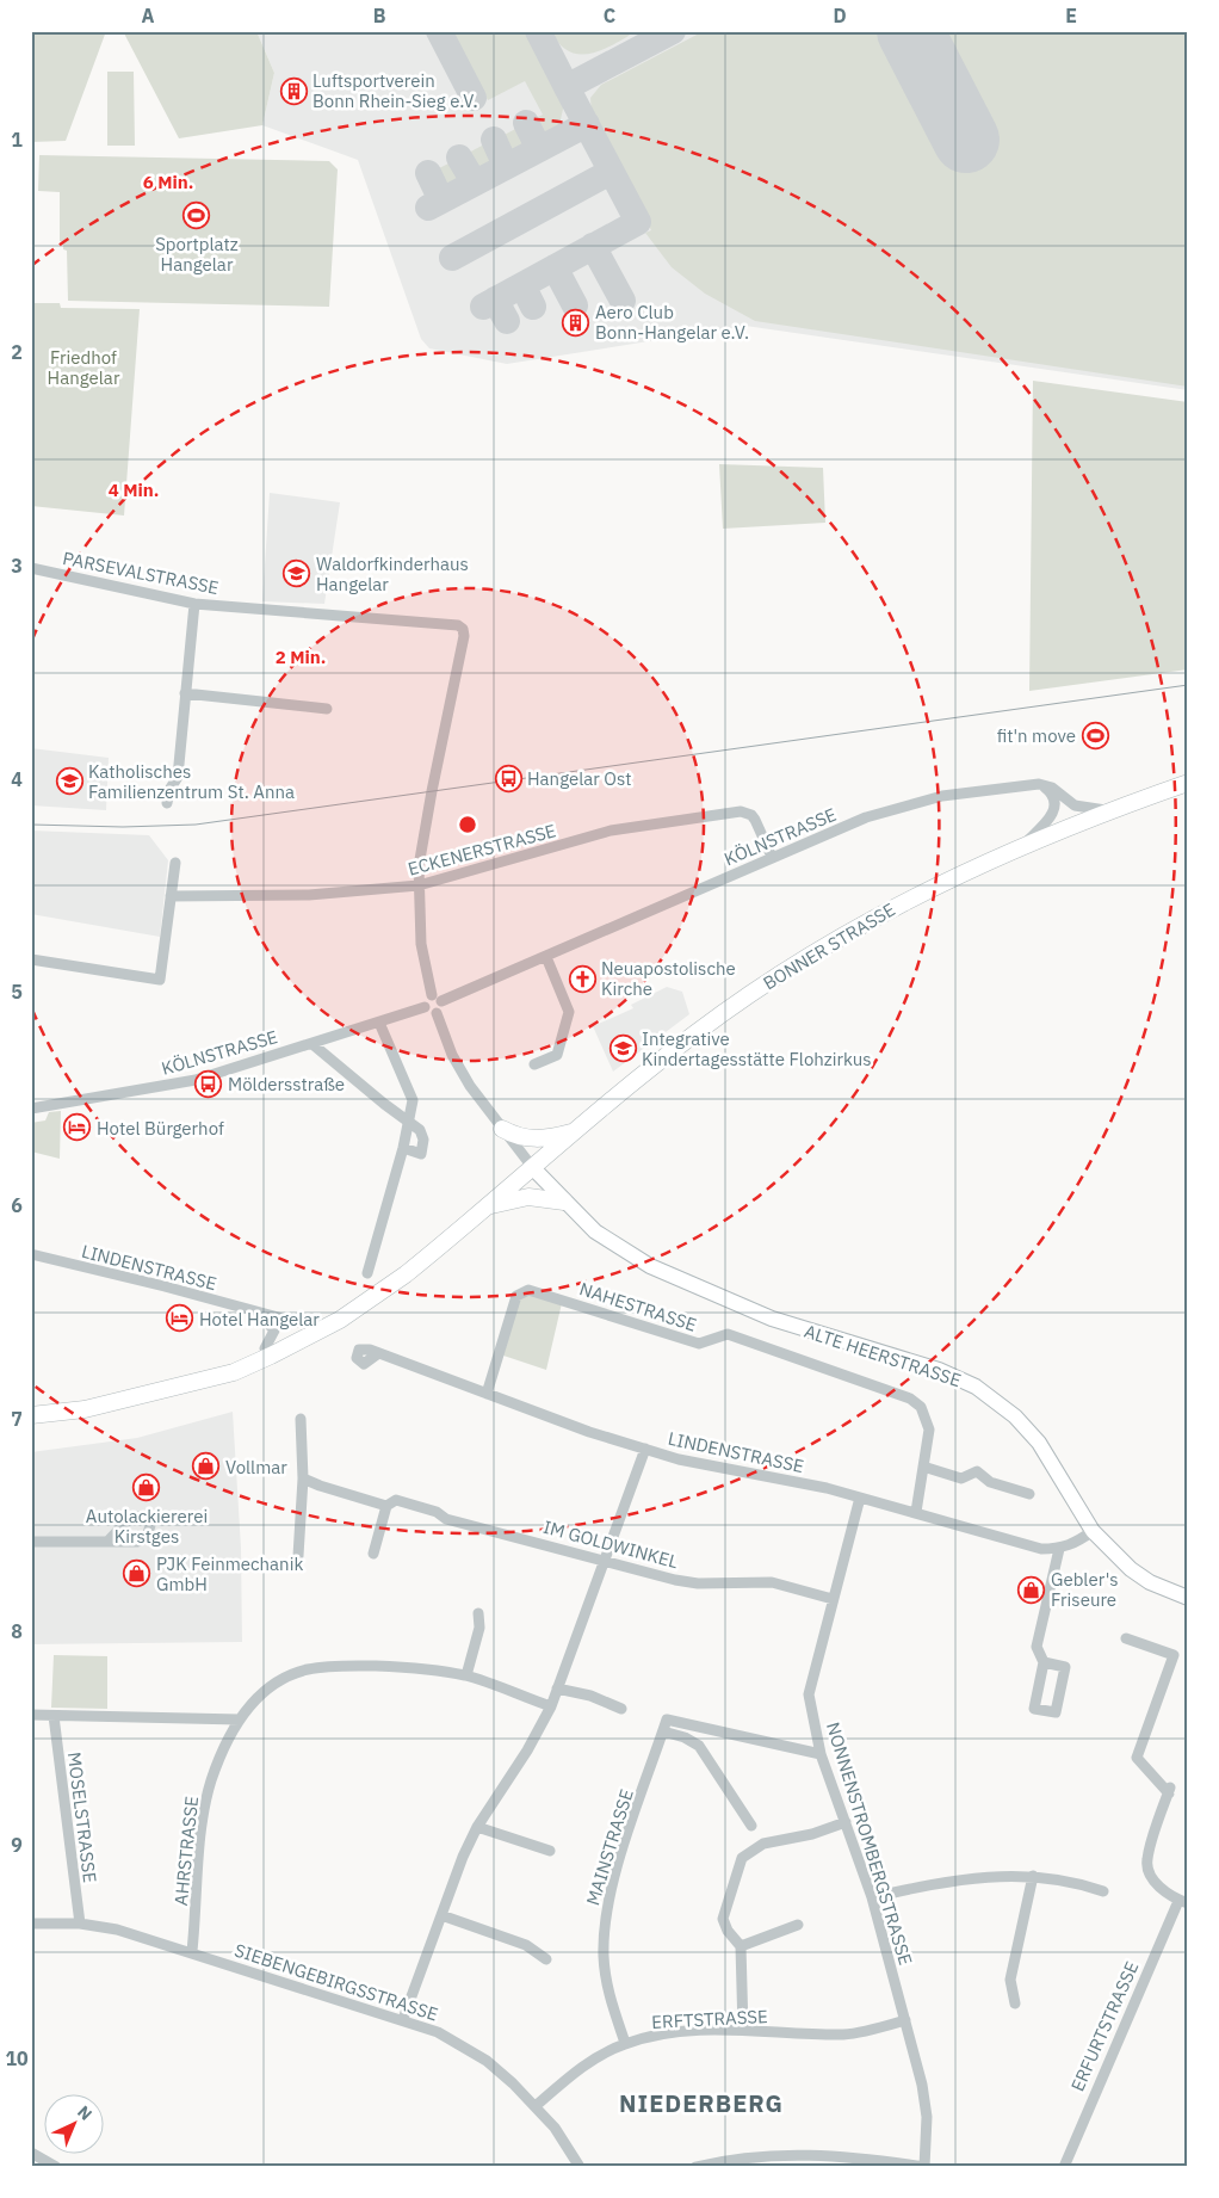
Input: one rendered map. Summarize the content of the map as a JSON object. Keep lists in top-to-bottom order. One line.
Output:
{"streets":{"main road":["BONNER STRASSE"],"street":["PARSEVALSTRASSE","KÖLNSTRASSE","ECKENERSTRASSE","LINDENSTRASSE","NAHESTRASSE","ALTE HEERSTRASSE","IM GOLDWINKEL","MOSELSTRASSE","NONNENSTROMBERGSTRASSE","MAINSTRASSE","AHRSTRASSE","SIEBENGEBIRGSSTRASSE","ERFTSTRASSE","ERFURTSTRASSE"]},"crossings":[["PARSEVALSTRASSE","ECKENERSTRASSE"],["KÖLNSTRASSE","ECKENERSTRASSE"],["BONNER STRASSE","LINDENSTRASSE"],["BONNER STRASSE","ALTE HEERSTRASSE"],["LINDENSTRASSE","NAHESTRASSE"],["LINDENSTRASSE","NONNENSTROMBERGSTRASSE"],["IM GOLDWINKEL","NONNENSTROMBERGSTRASSE"],["MOSELSTRASSE","SIEBENGEBIRGSSTRASSE"],["NONNENSTROMBERGSTRASSE","ERFTSTRASSE"],["MAINSTRASSE","ERFTSTRASSE"],["AHRSTRASSE","SIEBENGEBIRGSSTRASSE"],["SIEBENGEBIRGSSTRASSE","ERFTSTRASSE"]],"districts":["NIEDERBERG"],"parks":["Friedhof Hangelar"],"places":{"building":["Luftsportverein Bonn Rhein-Sieg e.V.","Aero Club Bonn-Hangelar e.V."],"sports":["Sportplatz Hangelar","fit'n move"],"school or university":["Waldorfkinderhaus Hangelar","Katholisches Familienzentrum St. Anna","Integrative Kindertagesstätte Flohzirkus"],"bus stop":["Hangelar Ost","Möldersstraße"],"church":["Neuapostolische Kirche"],"hotel":["Hotel Bürgerhof","Hotel Hangelar"],"shop":["Vollmar","Autolackiererei Kirstges","PJK Feinmechanik GmbH","Gebler's Friseure"]},"north":"top right","grid":{"columns":["A","B","C","D","E"],"rows":["1","2","3","4","5","6","7","8","9","10"]},"rings":["6 Min.","4 Min.","2 Min."]}
